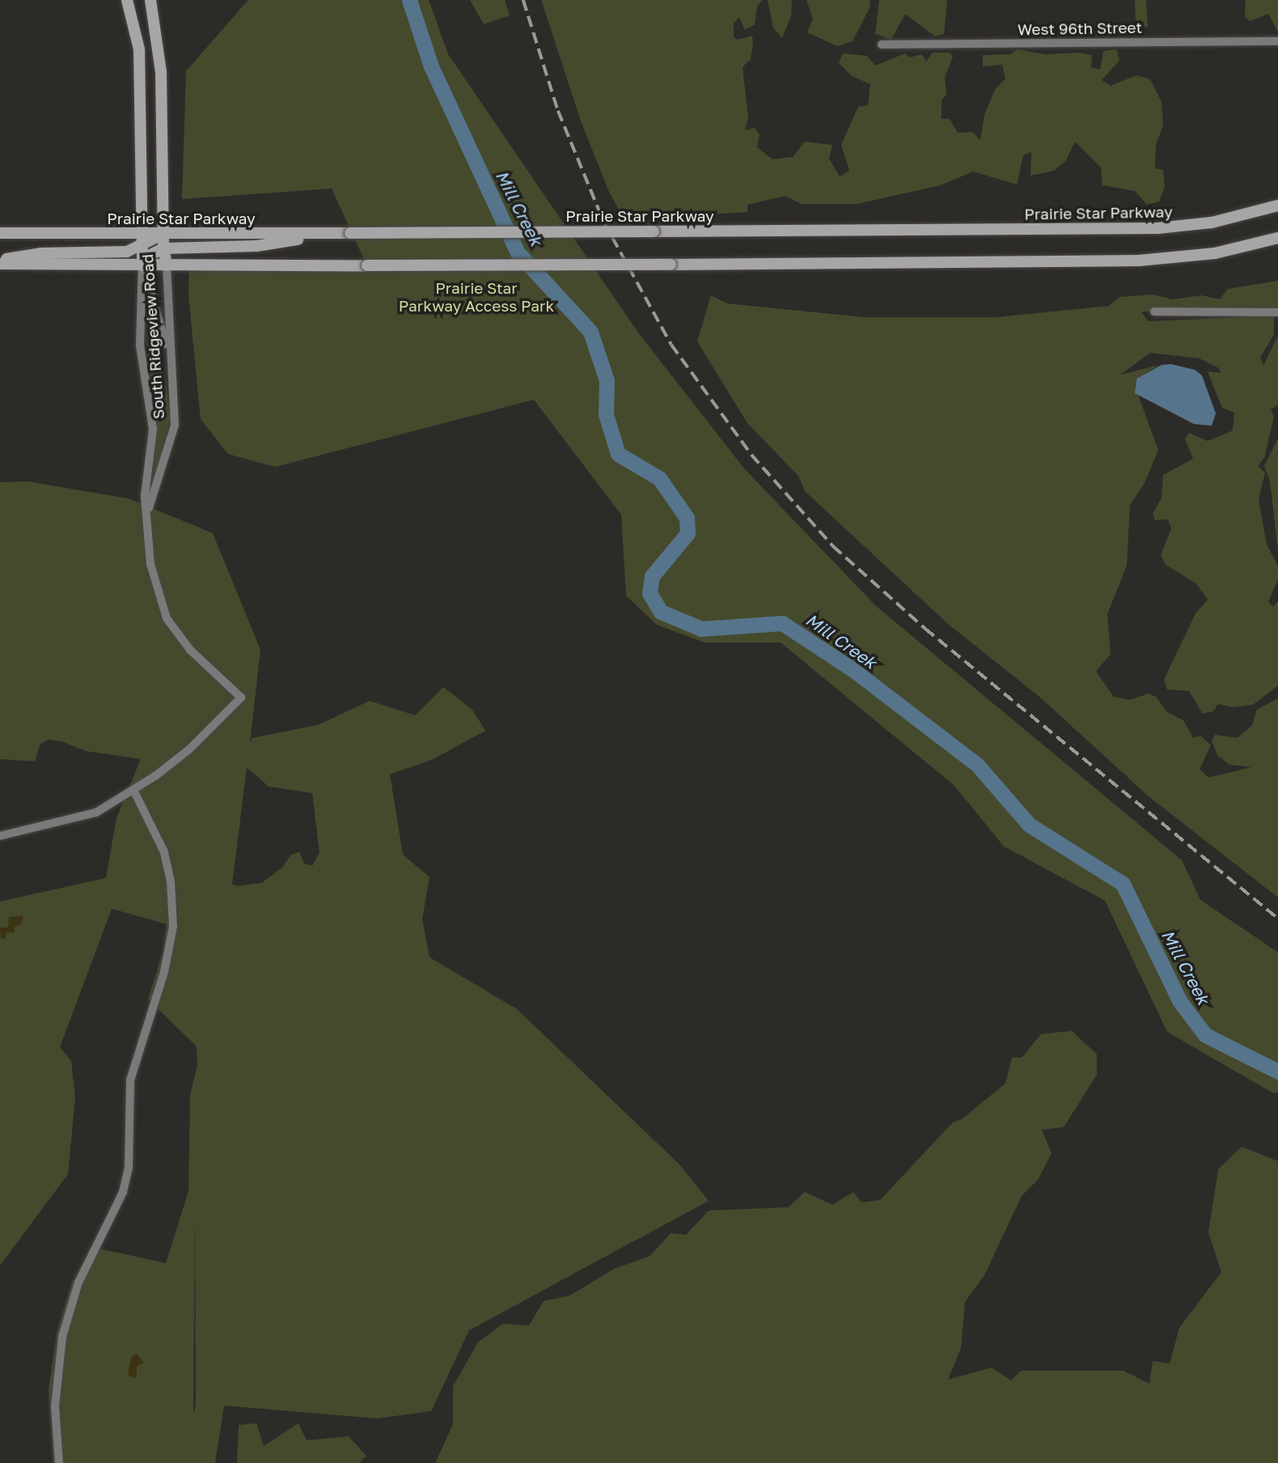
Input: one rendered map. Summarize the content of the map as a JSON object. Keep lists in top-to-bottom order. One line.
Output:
{"streets":{"main road":["Prairie Star Parkway","South Ridgeview Road"],"street":["West 96th Street"]},"crossings":[["Prairie Star Parkway","South Ridgeview Road"]],"water":["Mill Creek"],"parks":["Prairie Star Parkway Access Park"]}
